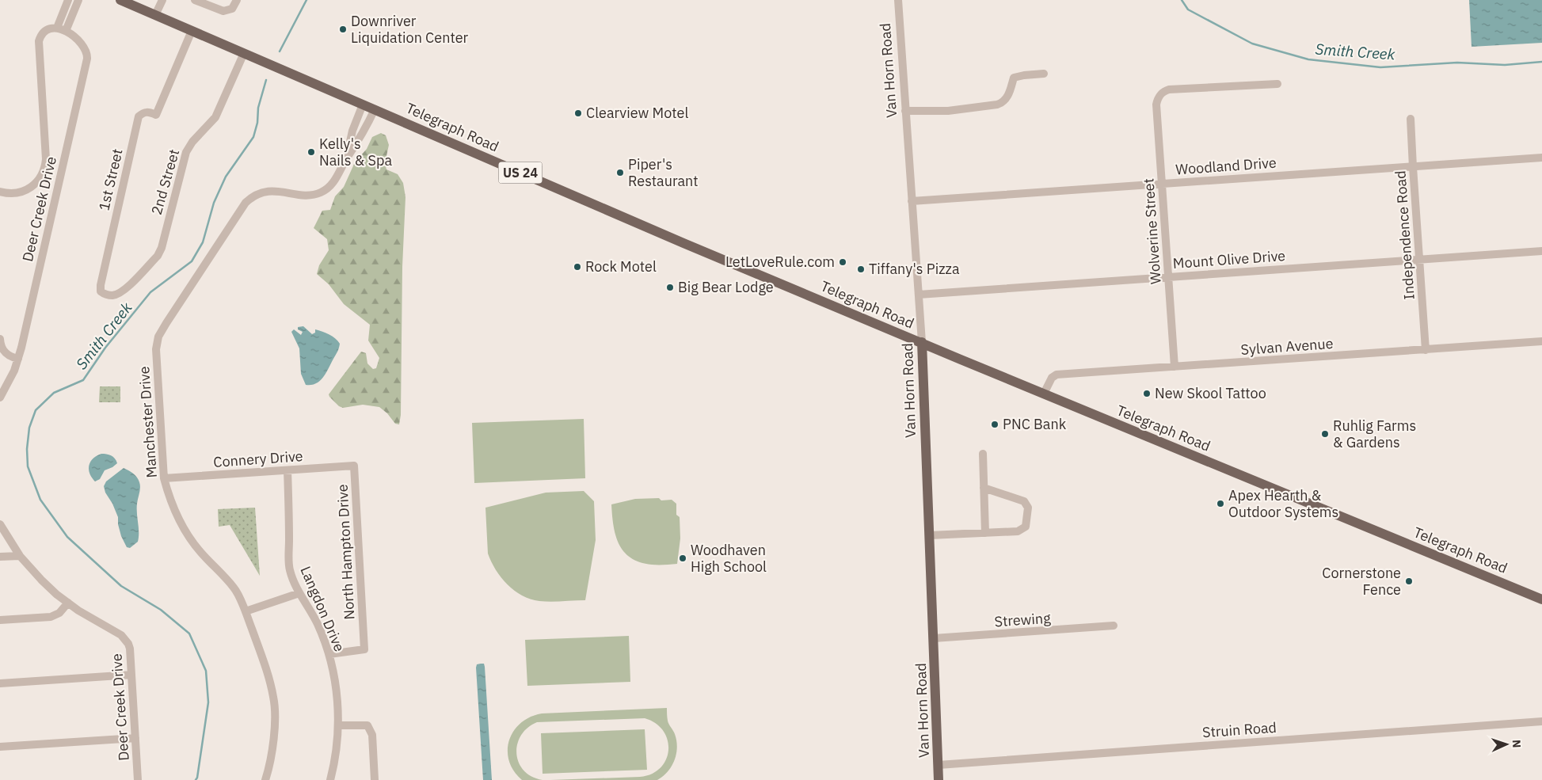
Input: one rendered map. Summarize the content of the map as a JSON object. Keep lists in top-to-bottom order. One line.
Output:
{"streets":{"main road":["Van Horn Road","Telegraph Road","US 24"],"street":["Woodland Drive","1st Street","2nd Street","Deer Creek Drive","Wolverine Street","Independence Road","Mount Olive Drive","Sylvan Avenue","Manchester Drive","Connery Drive","North Hampton Drive","Langdon Drive","Strewing","Struin Road"]},"crossings":[["Van Horn Road","Telegraph Road"],["Van Horn Road","Woodland Drive"],["Van Horn Road","Mount Olive Drive"],["Van Horn Road","Strewing"],["Van Horn Road","Struin Road"],["Telegraph Road","1st Street"],["Telegraph Road","2nd Street"],["Telegraph Road","Sylvan Avenue"],["Telegraph Road","Manchester Drive"],["Woodland Drive","Wolverine Street"],["Woodland Drive","Independence Road"],["1st Street","2nd Street"],["Wolverine Street","Mount Olive Drive"],["Wolverine Street","Sylvan Avenue"],["Independence Road","Mount Olive Drive"],["Independence Road","Sylvan Avenue"],["Manchester Drive","Connery Drive"],["Connery Drive","North Hampton Drive"],["Connery Drive","Langdon Drive"],["North Hampton Drive","Langdon Drive"]],"water":["Smith Creek"],"places":["Downriver Liquidation Center","Clearview Motel","Kelly's Nails & Spa","Piper's Restaurant","LetLoveRule.com","Rock Motel","Tiffany's Pizza","Big Bear Lodge","New Skool Tattoo","PNC Bank","Ruhlig Farms & Gardens","Apex Hearth & Outdoor Systems","Woodhaven High School","Cornerstone Fence"],"north":"right"}
